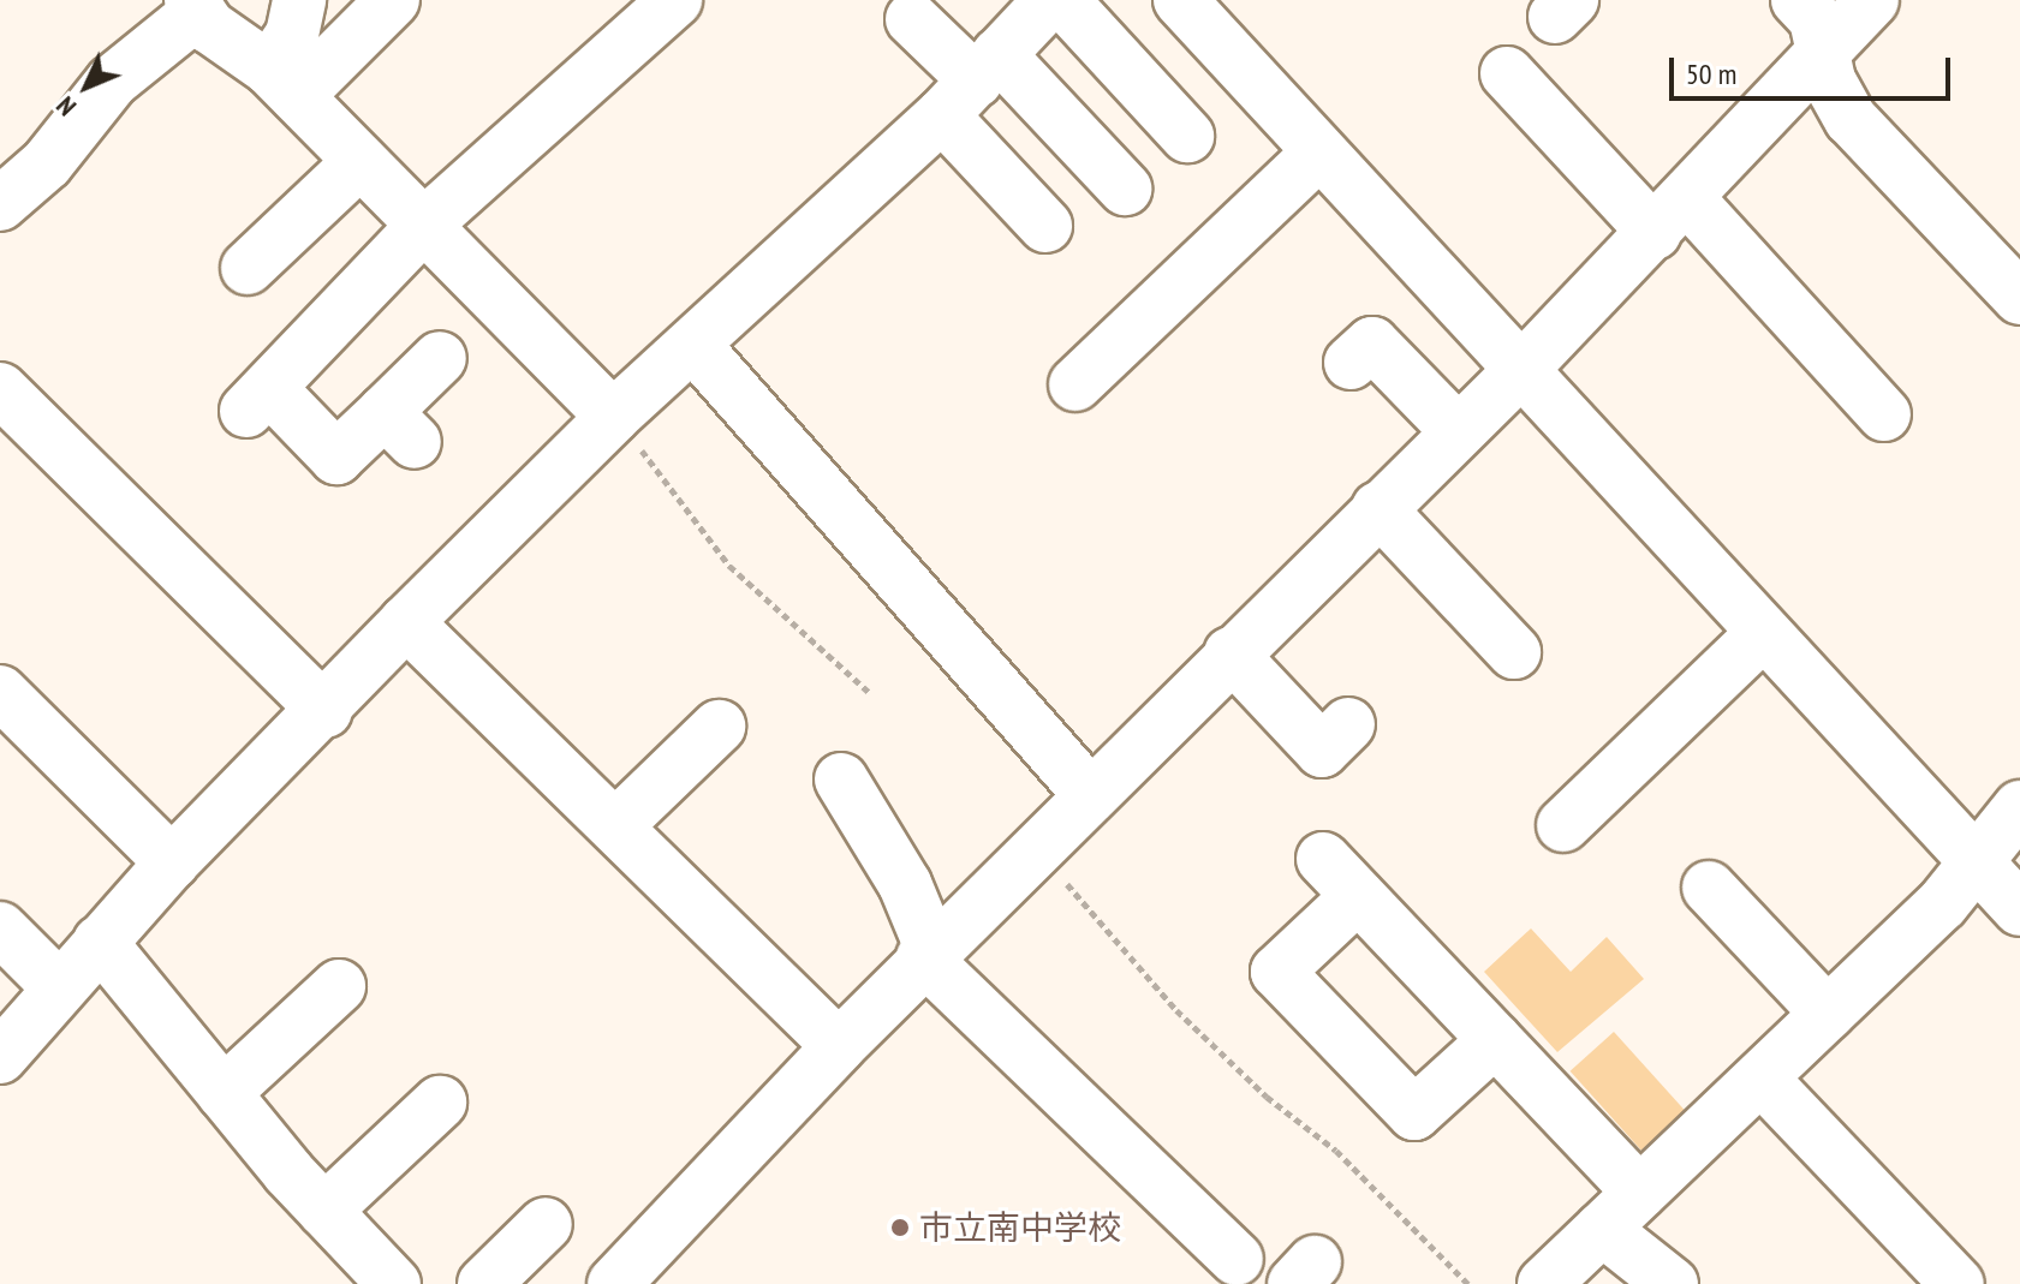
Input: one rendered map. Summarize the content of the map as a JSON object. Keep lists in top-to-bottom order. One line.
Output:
{"places":["市立南中学校"],"scale_bar":"50 m","north":"bottom left"}
